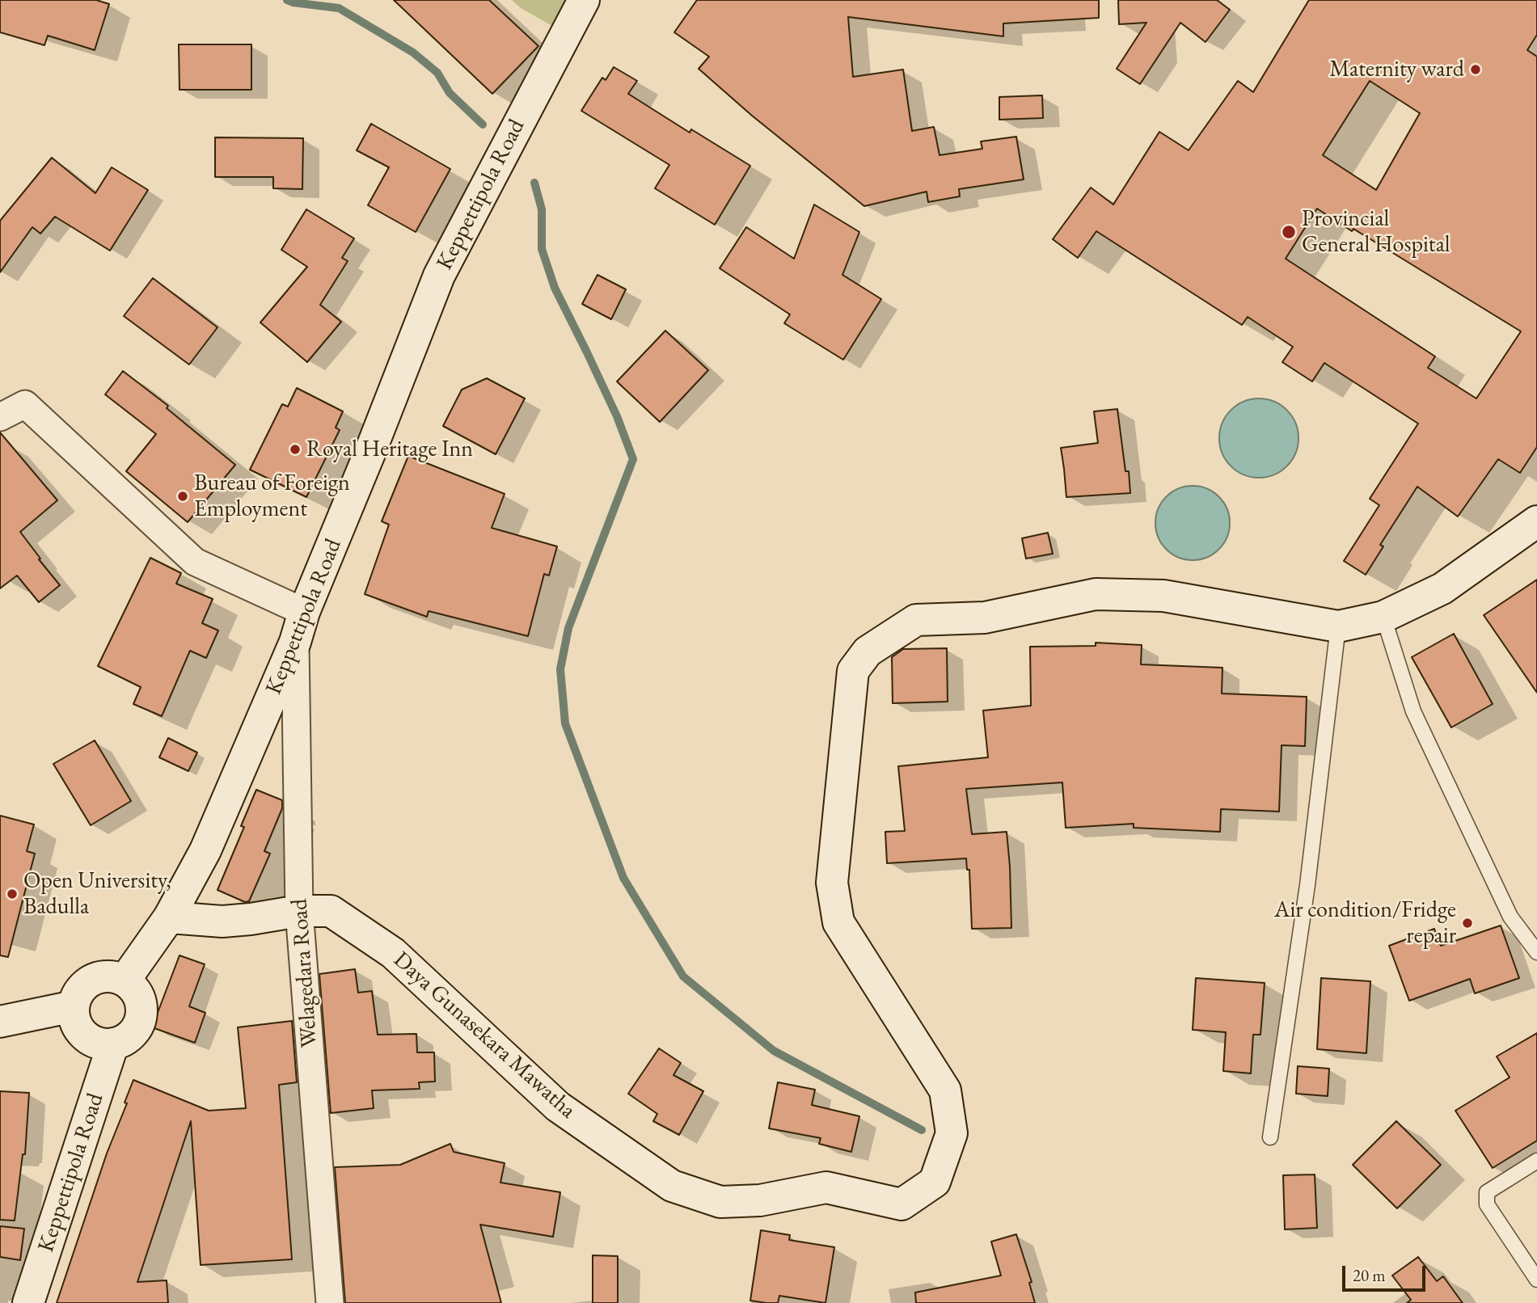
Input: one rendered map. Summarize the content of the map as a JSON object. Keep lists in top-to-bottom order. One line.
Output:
{"streets":{"street":["Keppettipola Road","Welagedara Road","Daya Gunasekara Mawatha"]},"crossings":[["Keppettipola Road","Welagedara Road"],["Keppettipola Road","Daya Gunasekara Mawatha"],["Welagedara Road","Daya Gunasekara Mawatha"]],"places":["Maternity ward","Provincial General Hospital","Royal Heritage Inn","Bureau of Foreign Employment","Open University, Badulla","Air condition/Fridge repair"],"scale_bar":"20 m"}
